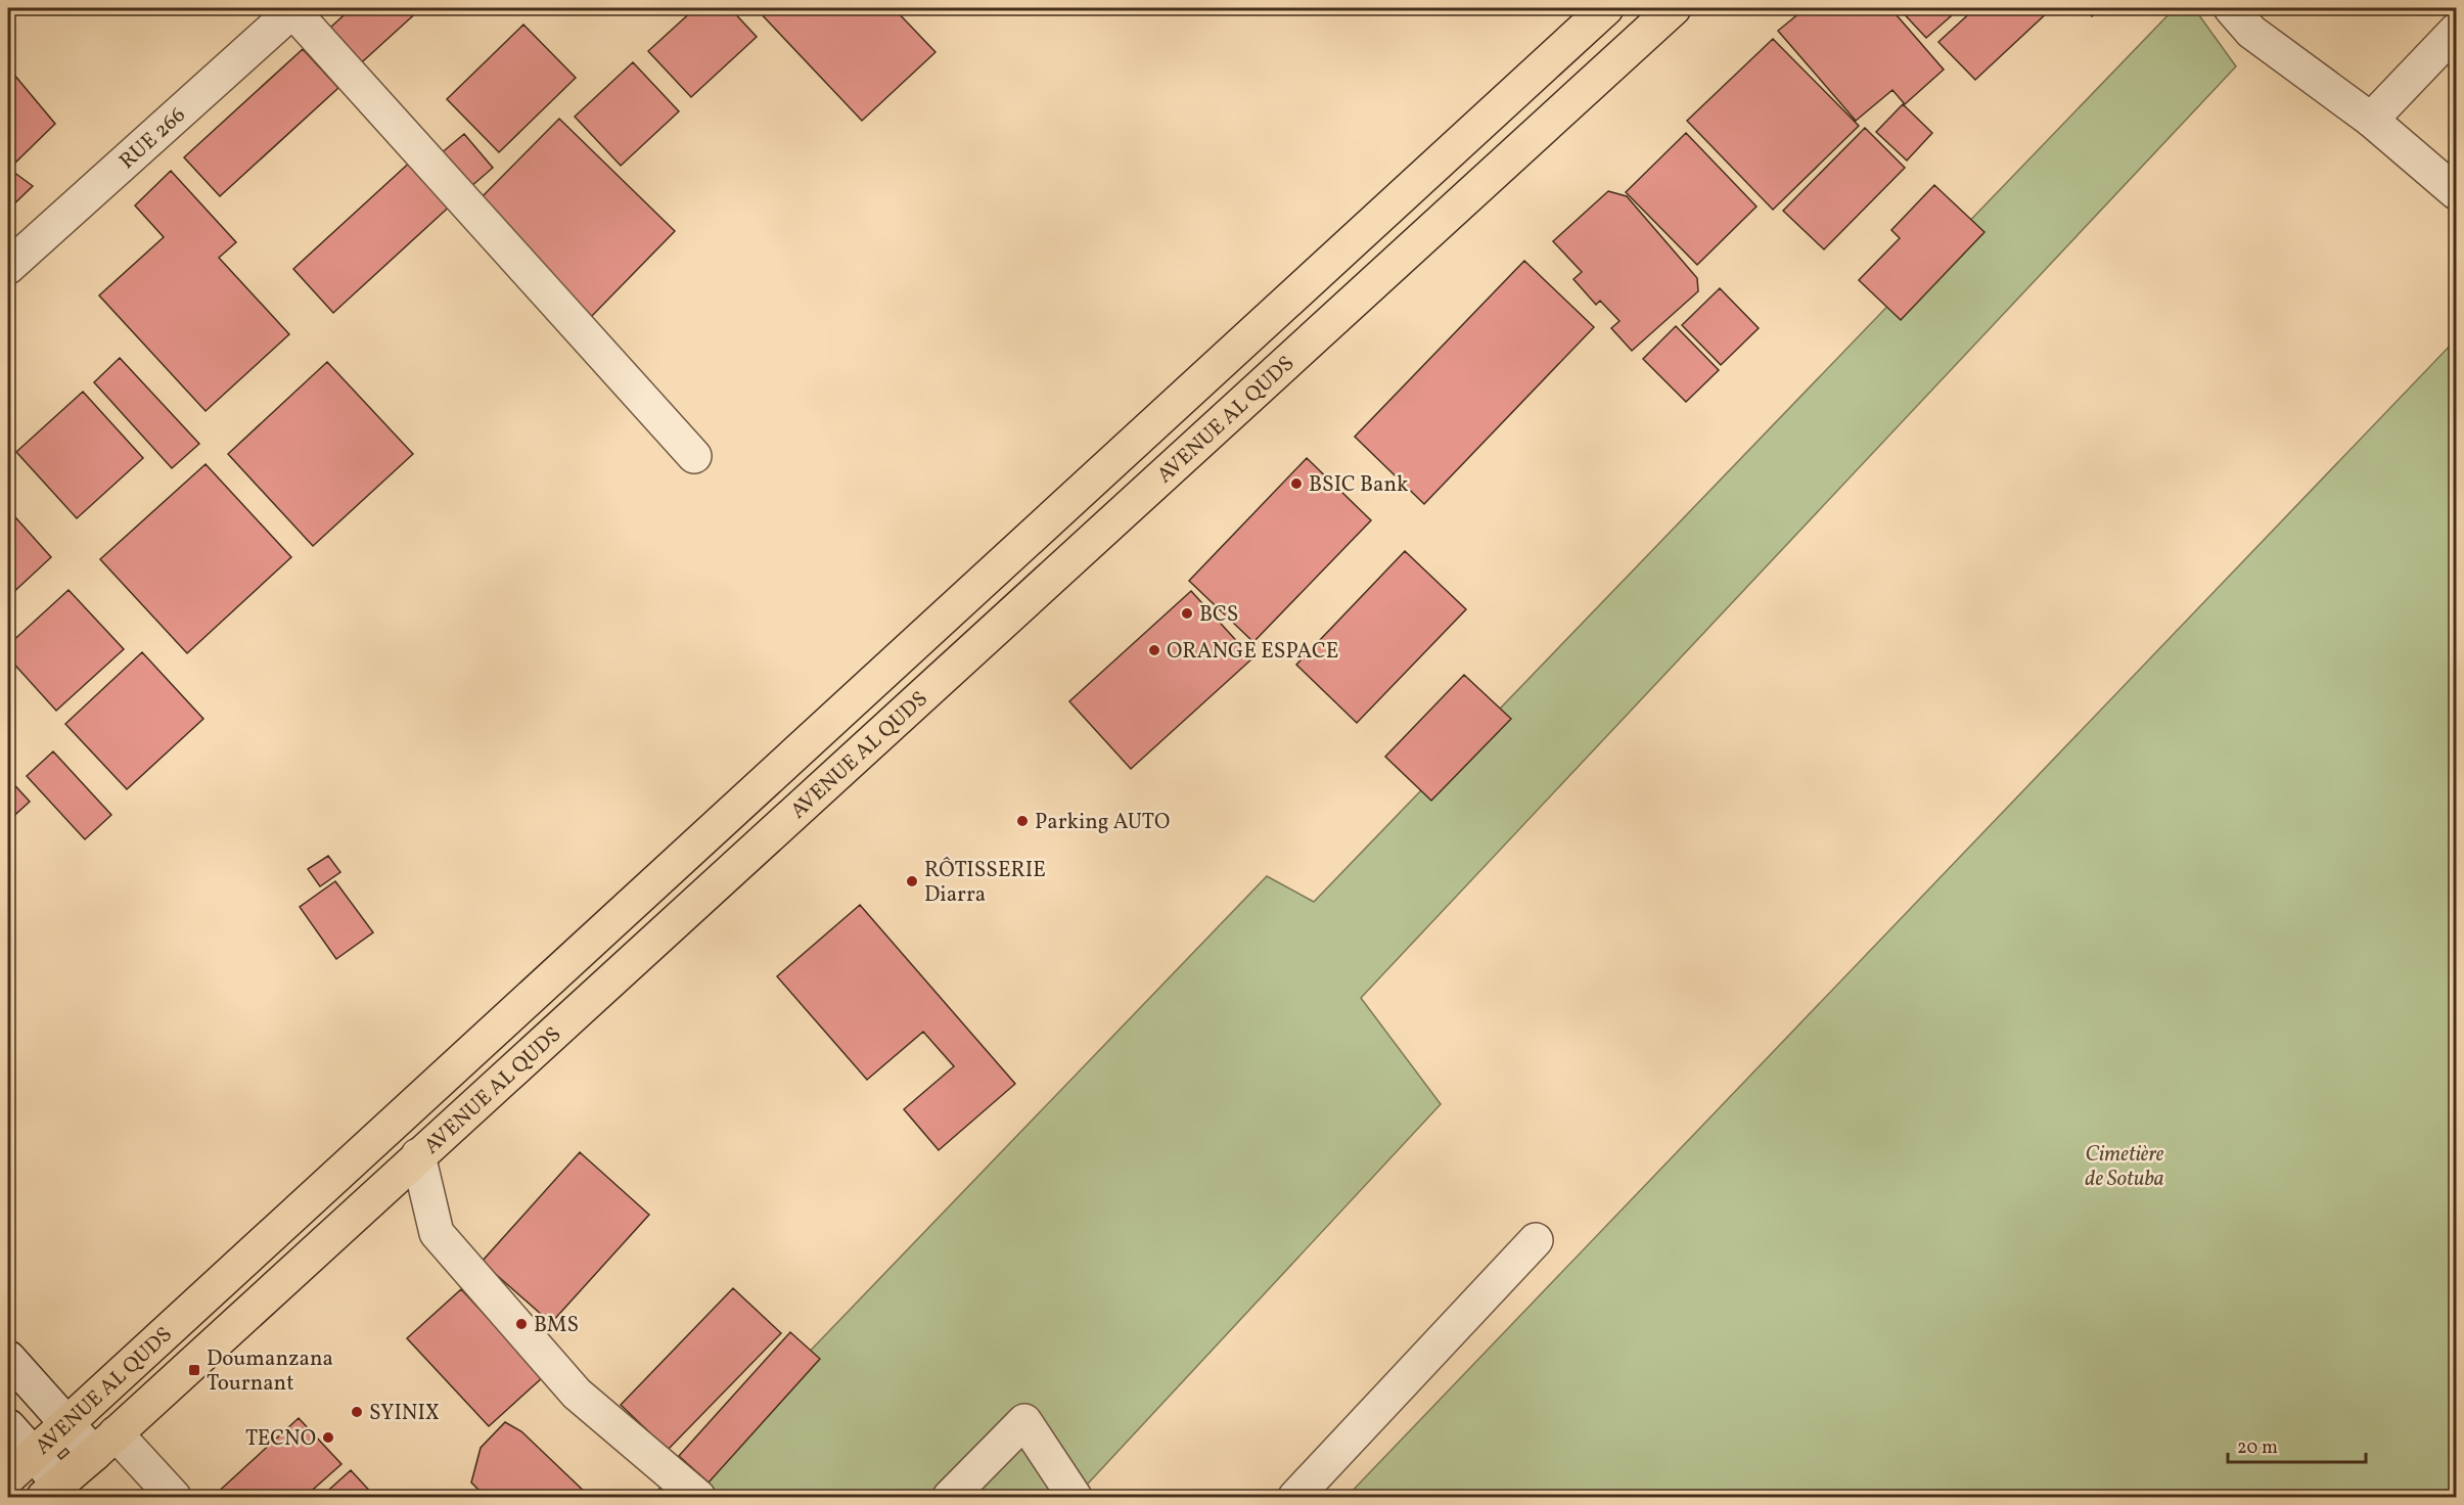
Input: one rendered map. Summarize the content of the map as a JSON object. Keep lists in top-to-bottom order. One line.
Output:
{"streets":{"main road":["AVENUE AL QUDS"],"street":["RUE 266"]},"parks":["Cimetière de Sotuba"],"places":{"other":["BSIC Bank","BCS","ORANGE ESPACE","Parking AUTO","RÔTISSERIE Diarra","BMS","SYINIX","TECNO"],"transit":["Doumanzana Tournant"]},"scale_bar":"20 m"}
